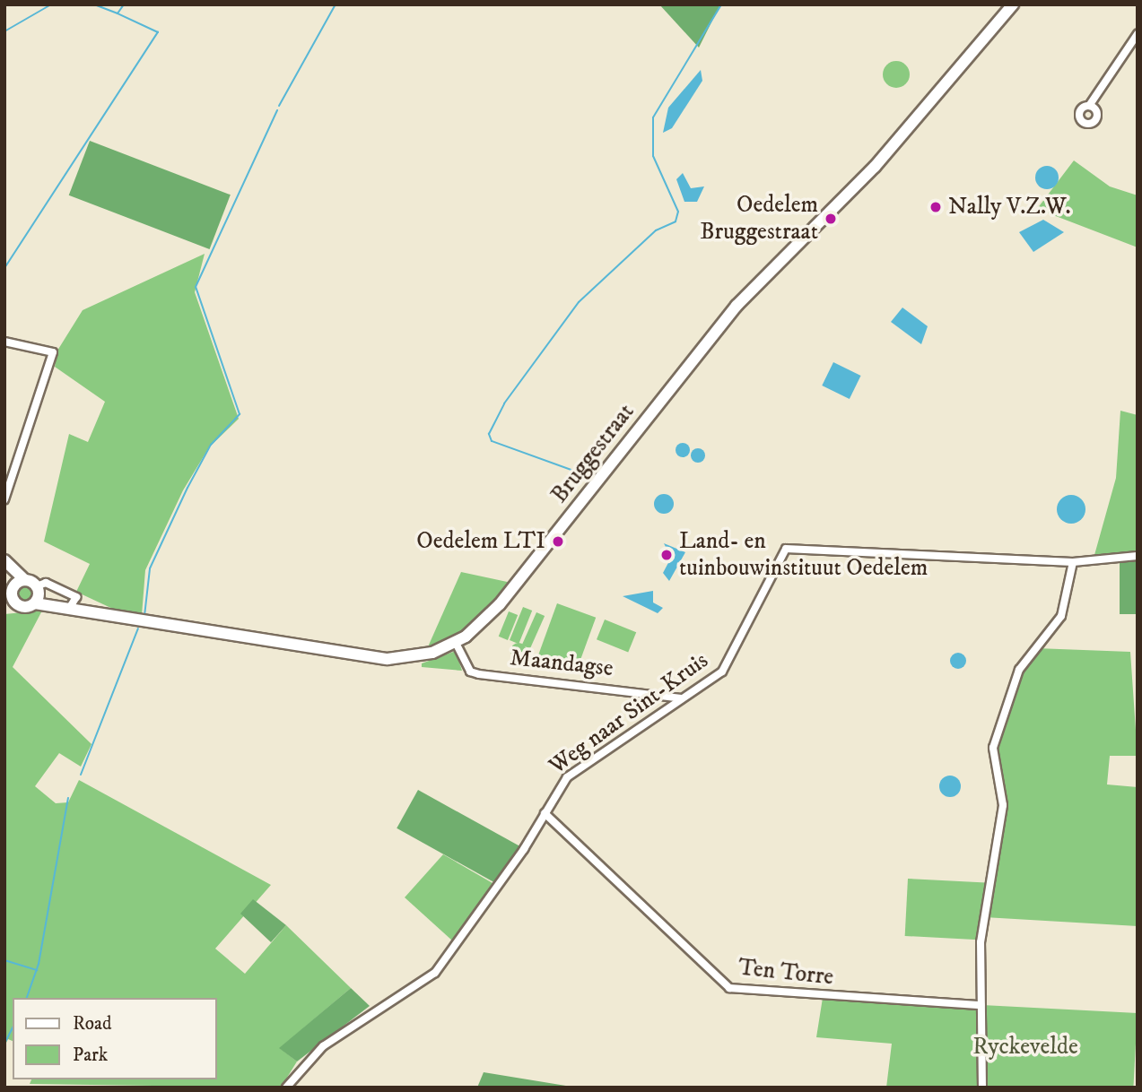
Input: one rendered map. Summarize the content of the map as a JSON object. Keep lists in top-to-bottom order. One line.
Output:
{"streets":{"main road":["Bruggestraat"],"street":["Maandagse","Weg naar Sint-Kruis","Ten Torre"]},"crossings":[["Bruggestraat","Maandagse"],["Maandagse","Weg naar Sint-Kruis"],["Weg naar Sint-Kruis","Ten Torre"]],"parks":["Ryckevelde"],"places":["Nally V.Z.W.","Oedelem Bruggestraat","Oedelem LTI","Land- en tuinbouwinstituut Oedelem"],"legend":["Road","Park"]}
